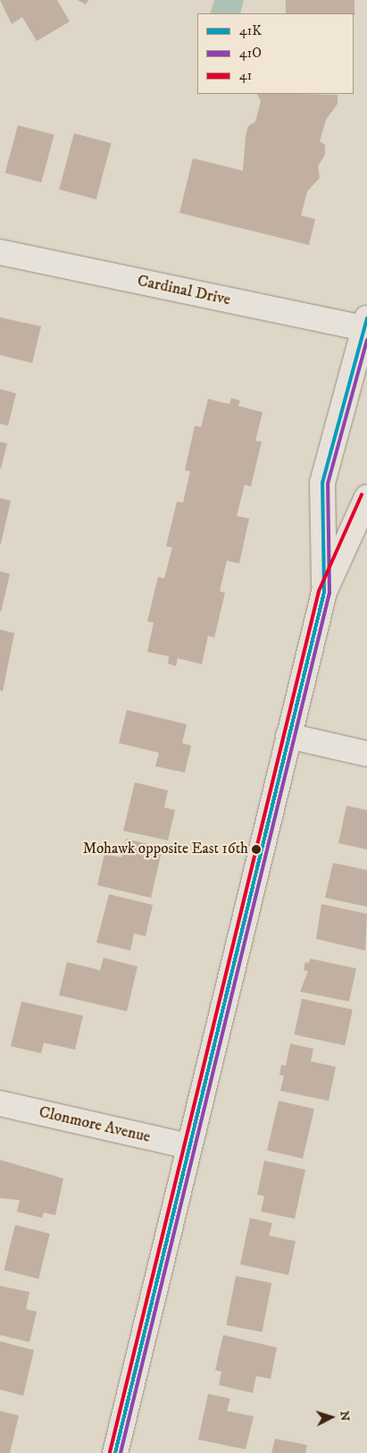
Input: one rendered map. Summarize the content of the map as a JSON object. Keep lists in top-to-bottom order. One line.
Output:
{"streets":{"main road":["Cardinal Drive","Clonmore Avenue"]},"places":["Mohawk opposite East 16th"],"lines":["transit line 41K","transit line 41O","transit line 41"],"legend":["41K","41O","41"],"north":"right"}
